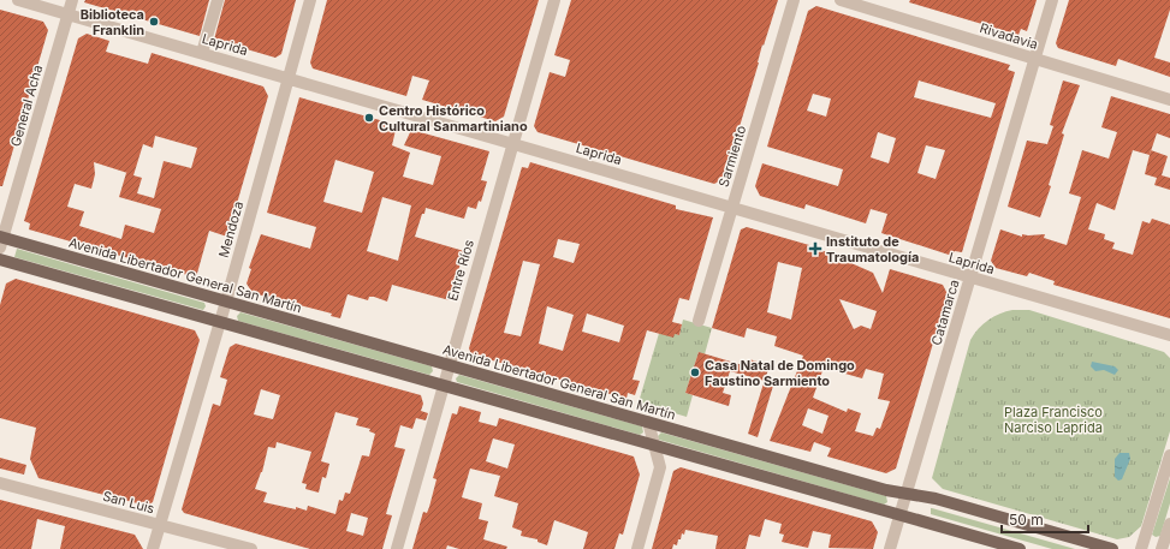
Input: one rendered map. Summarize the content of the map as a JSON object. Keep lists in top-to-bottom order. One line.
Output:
{"streets":{"main road":["Avenida Libertador General San Martín"],"street":["Rivadavia","Laprida","General Acha","Sarmiento","Mendoza","Entre Ríos","Catamarca","San Luis"]},"crossings":[["Rivadavia","Catamarca"],["Laprida","General Acha"],["Laprida","Sarmiento"],["Laprida","Mendoza"],["Laprida","Entre Ríos"],["Laprida","Catamarca"],["General Acha","Avenida Libertador General San Martín"],["Mendoza","Avenida Libertador General San Martín"],["Mendoza","San Luis"],["Entre Ríos","Avenida Libertador General San Martín"],["Avenida Libertador General San Martín","Catamarca"]],"parks":["Plaza Francisco Narciso Laprida"],"places":{"other":["Biblioteca Franklin","Centro Histórico Cultural Sanmartiniano","Casa Natal de Domingo Faustino Sarmiento"],"health":["Instituto de Traumatología"]},"scale_bar":"50 m"}
